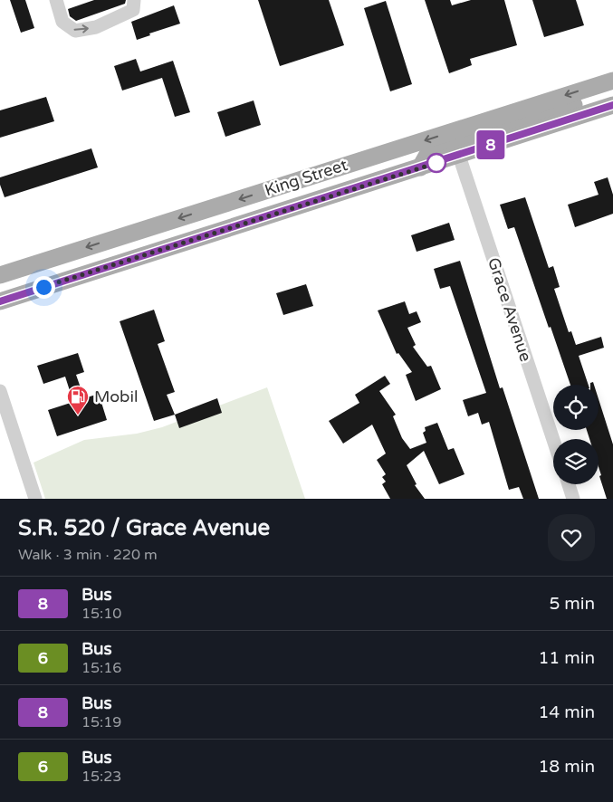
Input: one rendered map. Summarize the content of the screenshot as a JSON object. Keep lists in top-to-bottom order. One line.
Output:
{"streets":{"main road":["King Street"],"street":["Grace Avenue"]},"crossings":[["King Street","Grace Avenue"]],"places":{"fuel station":["Mobil"]},"lines":["bus line 8"],"page":{"on_map":"8","heading":["S.R. 520 / Grace Avenue","Walk · 3 min · 220 m"],"list":[{"mark":"8","name":"Bus","note":"15:10","value":"5 min"},{"mark":"6","name":"Bus","note":"15:16","value":"11 min"},{"mark":"8","name":"Bus","note":"15:19","value":"14 min"},{"mark":"6","name":"Bus","note":"15:23","value":"18 min"}]}}
